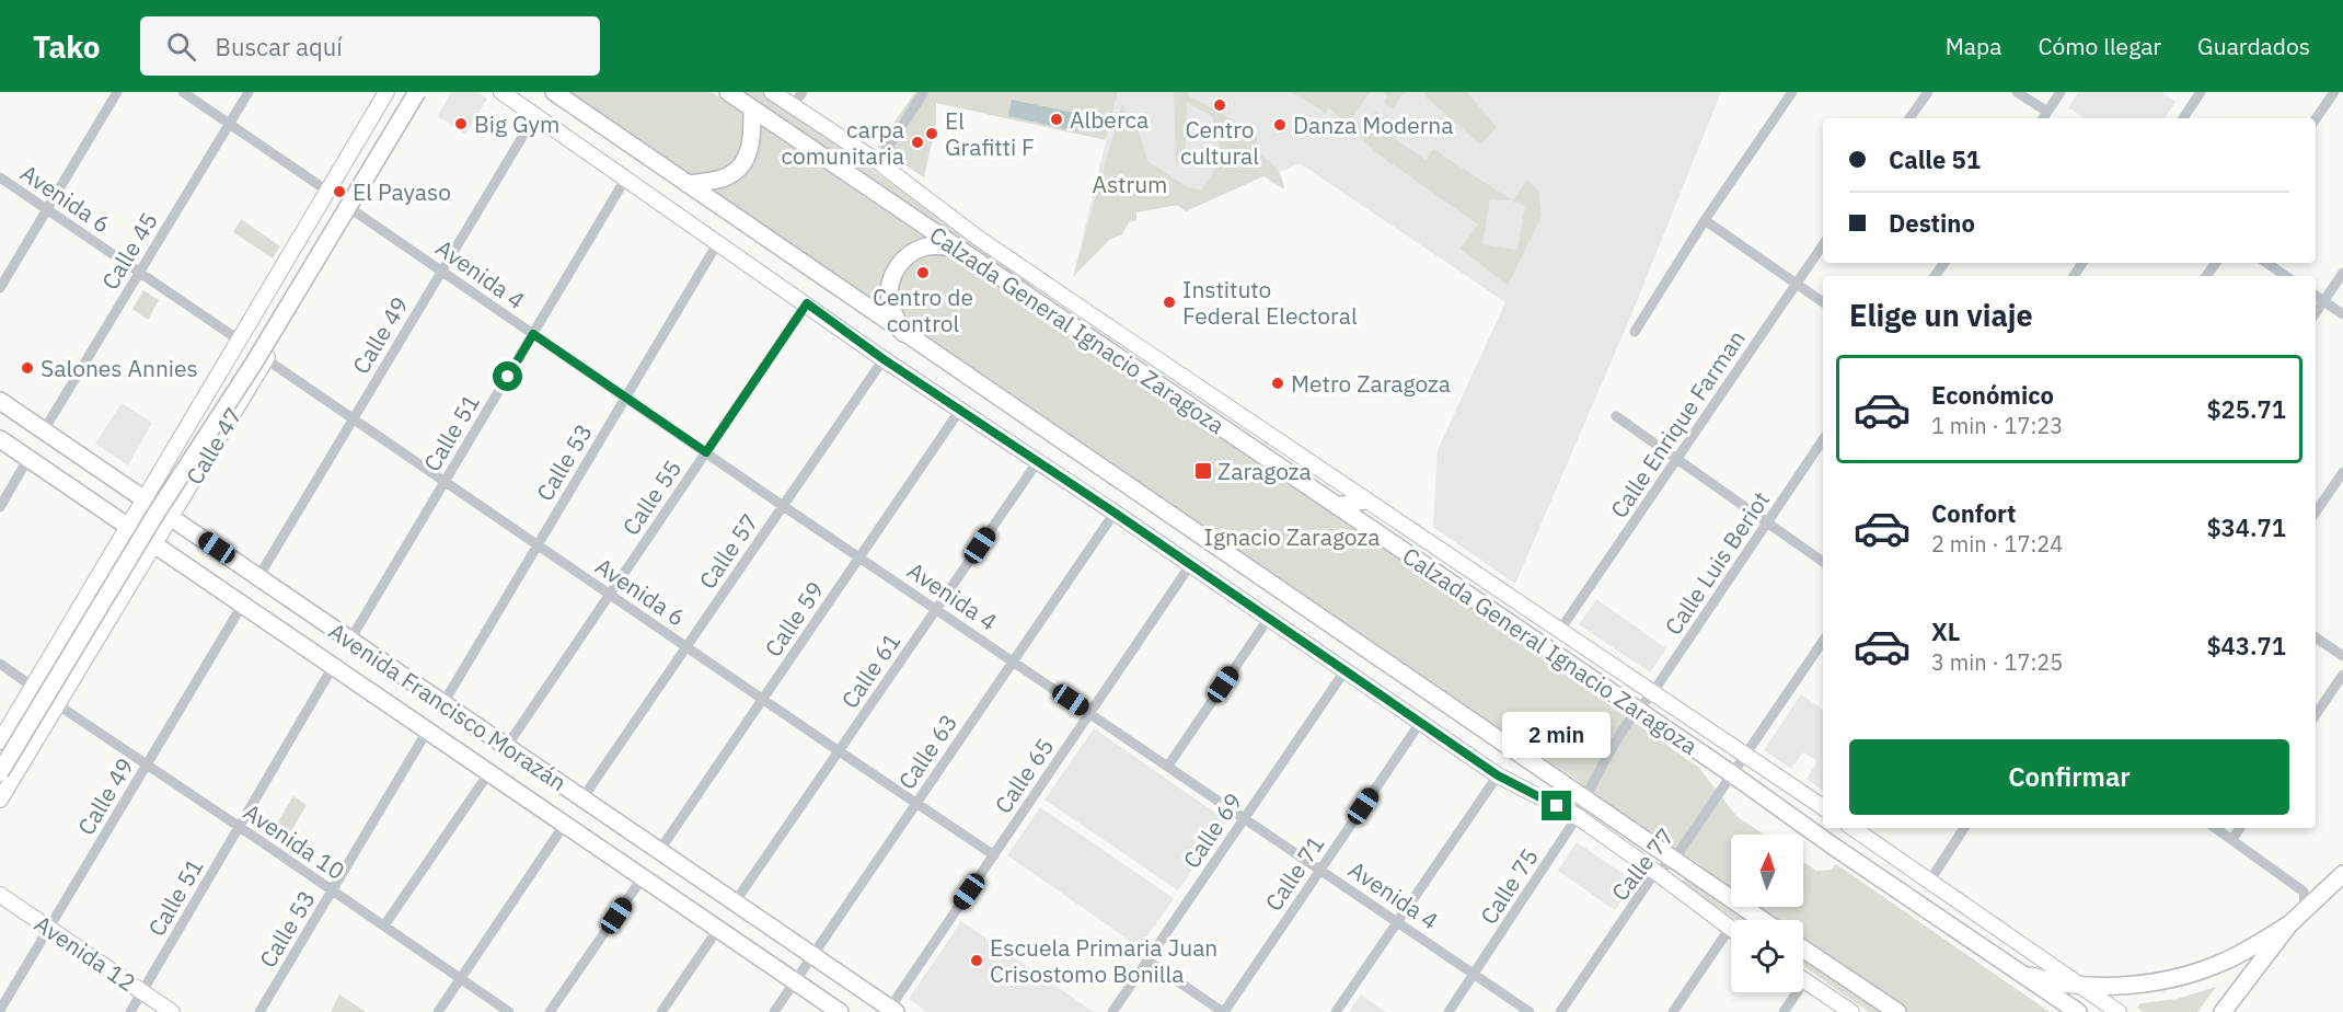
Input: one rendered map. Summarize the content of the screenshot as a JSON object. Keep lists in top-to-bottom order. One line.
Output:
{"streets":{"main road":["Calzada General Ignacio Zaragoza","Calle 47","Avenida Francisco Morazán","Avenida 12"],"street":["Avenida 6","Calle 45","Avenida 4","Calle 49","Calle Enrique Farman","Calle 51","Calle 53","Calle 55","Calle 57","Calle Luis Beriot","Calle 59","Calle 61","Calle 63","Calle 65","Calle 69","Avenida 10","Calle 77","Calle 71","Calle 75"]},"crossings":[["Avenida 6","Calle 45"],["Avenida 6","Calle 49"],["Avenida 6","Calle 51"],["Avenida 6","Calle 47"],["Avenida 6","Calle 53"],["Avenida 6","Calle 55"],["Avenida 6","Calle 57"],["Avenida 6","Calle 59"],["Avenida 6","Calle 61"],["Avenida 6","Calle 63"],["Avenida 6","Calle 65"],["Calle 45","Avenida Francisco Morazán"],["Avenida 4","Calle 49"],["Avenida 4","Calle 51"],["Avenida 4","Calle 47"],["Avenida 4","Calle 53"],["Avenida 4","Calle 55"],["Avenida 4","Calle 57"],["Avenida 4","Calle 59"],["Avenida 4","Calle 61"],["Avenida 4","Calle 63"],["Avenida 4","Calle 65"],["Avenida 4","Calle 69"],["Avenida 4","Calle 71"],["Avenida 4","Calle 75"],["Calzada General Ignacio Zaragoza","Calle Enrique Farman"],["Calzada General Ignacio Zaragoza","Calle Luis Beriot"],["Calzada General Ignacio Zaragoza","Calle 77"],["Calzada General Ignacio Zaragoza","Calle 75"],["Calle 49","Avenida Francisco Morazán"],["Calle 49","Avenida 10"],["Calle 49","Avenida 12"],["Calle 51","Avenida Francisco Morazán"],["Calle 51","Avenida 10"],["Calle 51","Avenida 12"],["Calle 47","Avenida Francisco Morazán"],["Calle 47","Avenida 10"],["Calle 53","Avenida Francisco Morazán"],["Calle 53","Avenida 10"],["Calle 55","Avenida Francisco Morazán"],["Calle 57","Avenida Francisco Morazán"],["Calle Luis Beriot","Calle 75"],["Calle 59","Avenida Francisco Morazán"],["Calle 61","Avenida Francisco Morazán"],["Avenida Francisco Morazán","Calle 63"],["Avenida Francisco Morazán","Calle 65"]],"parks":["Astrum","Ignacio Zaragoza"],"places":{"other":["Centro cultural","Alberca","Big Gym","Danza Moderna","El Grafitti F","carpa comunitaria","El Payaso","Centro de control","Instituto Federal Electoral","Salones Annies","Metro Zaragoza","Escuela Primaria Juan Crisostomo Bonilla"],"transit":["Zaragoza"]},"north":"top","page":{"header":"Tako","search":"Buscar aquí","nav":["Mapa","Cómo llegar","Guardados"],"banner":["Calle 51","Destino"],"heading":"Elige un viaje","list":[{"name":"Económico","note":"1 min · 17:23","value":"$25.71"},{"name":"Confort","note":"2 min · 17:24","value":"$34.71"},{"name":"XL","note":"3 min · 17:25","value":"$43.71"}],"bubble":"2 min","buttons":"Confirmar"}}
